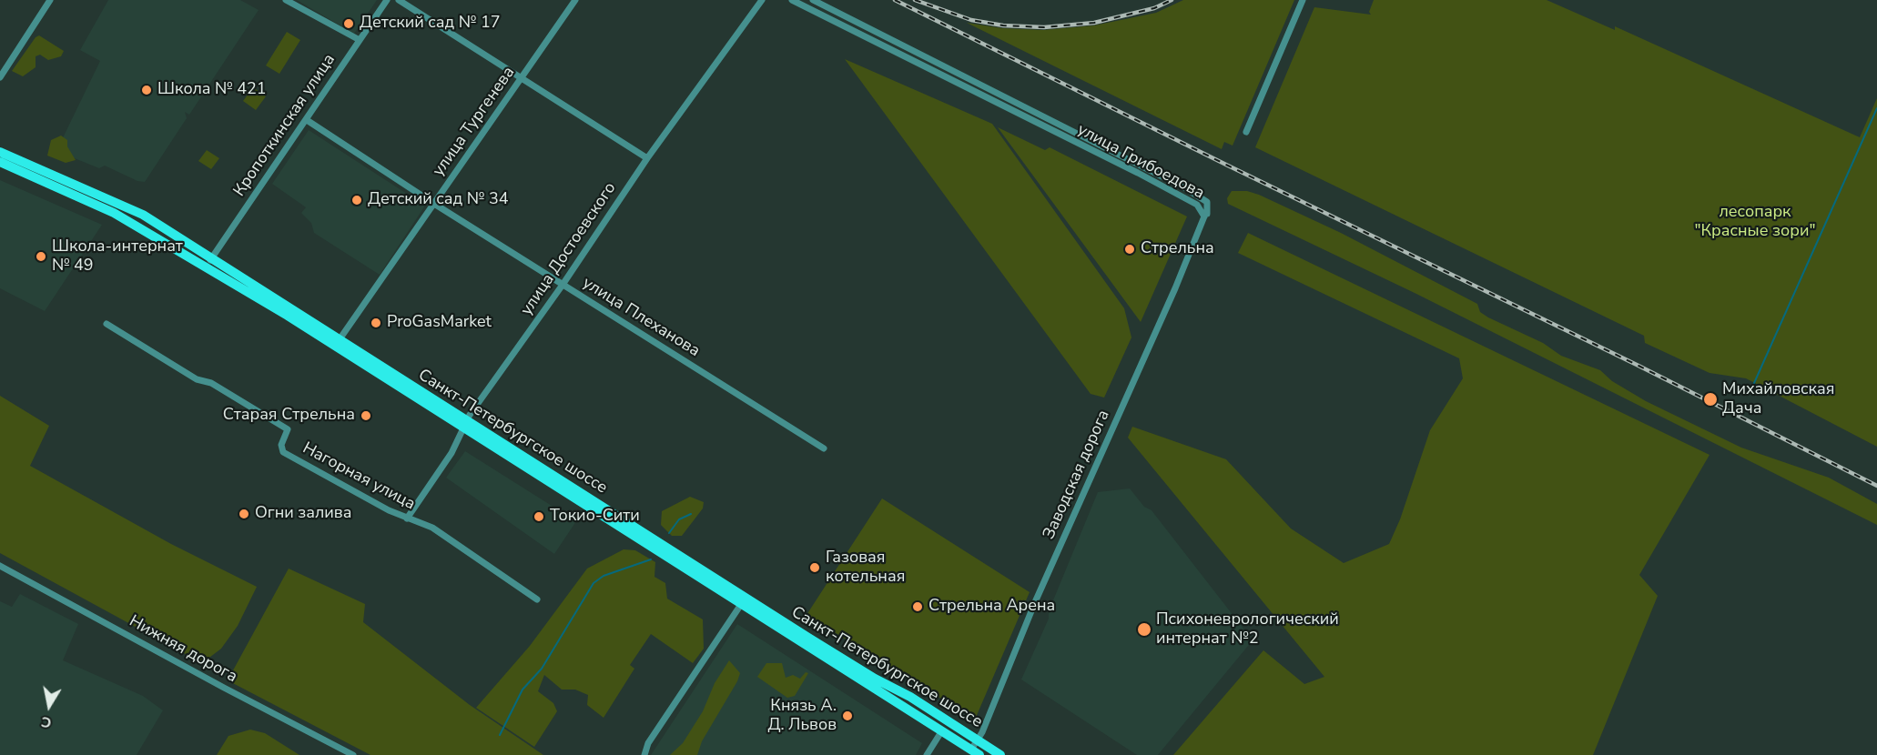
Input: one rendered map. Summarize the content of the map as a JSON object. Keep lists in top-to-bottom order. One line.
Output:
{"streets":{"main road":["Санкт-Петербургское шоссе"],"street":["улица Тургенева","Кропоткинская улица","улица Грибоедова","улица Достоевского","улица Плеханова","Заводская дорога","Нагорная улица","Нижняя дорога"]},"crossings":[["улица Тургенева","улица Плеханова"],["улица Тургенева","Санкт-Петербургское шоссе"],["Кропоткинская улица","улица Плеханова"],["Кропоткинская улица","Санкт-Петербургское шоссе"],["улица Грибоедова","Заводская дорога"],["улица Достоевского","улица Плеханова"],["улица Достоевского","Санкт-Петербургское шоссе"],["улица Достоевского","Нагорная улица"],["Санкт-Петербургское шоссе","Заводская дорога"]],"parks":["лесопарк \"Красные зори\""],"places":["Детский сад № 17","Школа № 421","Детский сад № 34","Стрельна","Школа-интернат № 49","ProGasMarket","Михайловская Дача","Старая Стрельна","Огни залива","Токио-Сити","Газовая котельная","Стрельна Арена","Психоневрологический интернат №2","Князь А. Д. Львов"],"north":"bottom"}
